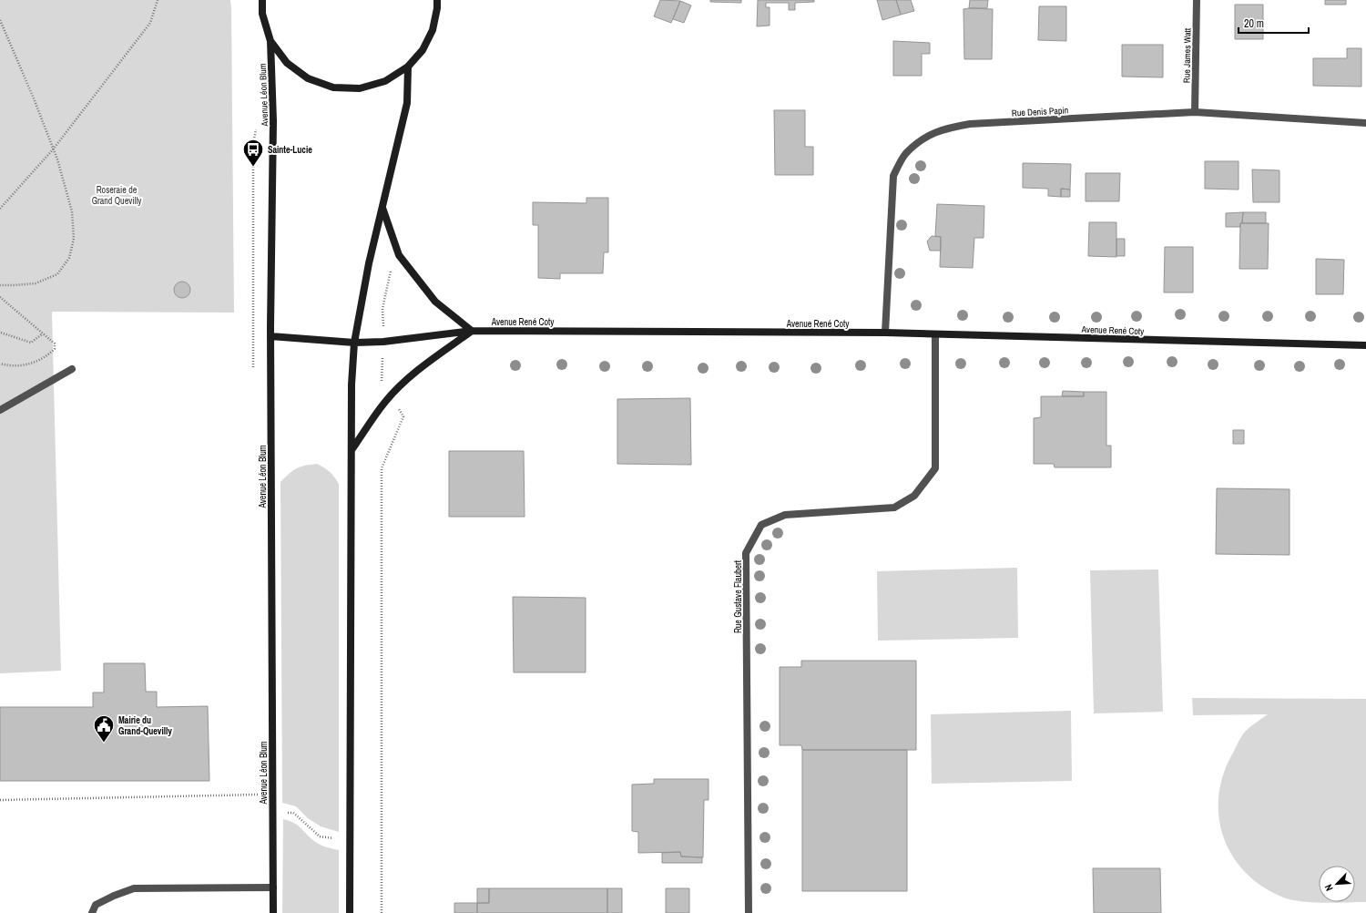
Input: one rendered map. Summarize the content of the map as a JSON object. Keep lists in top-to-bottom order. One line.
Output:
{"streets":{"street":["Rue James Watt","Avenue Léon Blum","Rue Denis Papin","Avenue René Coty","Rue Gustave Flaubert"]},"crossings":[["Rue James Watt","Rue Denis Papin"],["Avenue Léon Blum","Avenue René Coty"],["Rue Denis Papin","Avenue René Coty"],["Avenue René Coty","Rue Gustave Flaubert"]],"parks":["Roseraie de Grand Quevilly"],"places":{"bus stop":["Sainte-Lucie"],"public building":["Mairie du Grand-Quevilly"]},"scale_bar":"20 m","north":"bottom left"}
